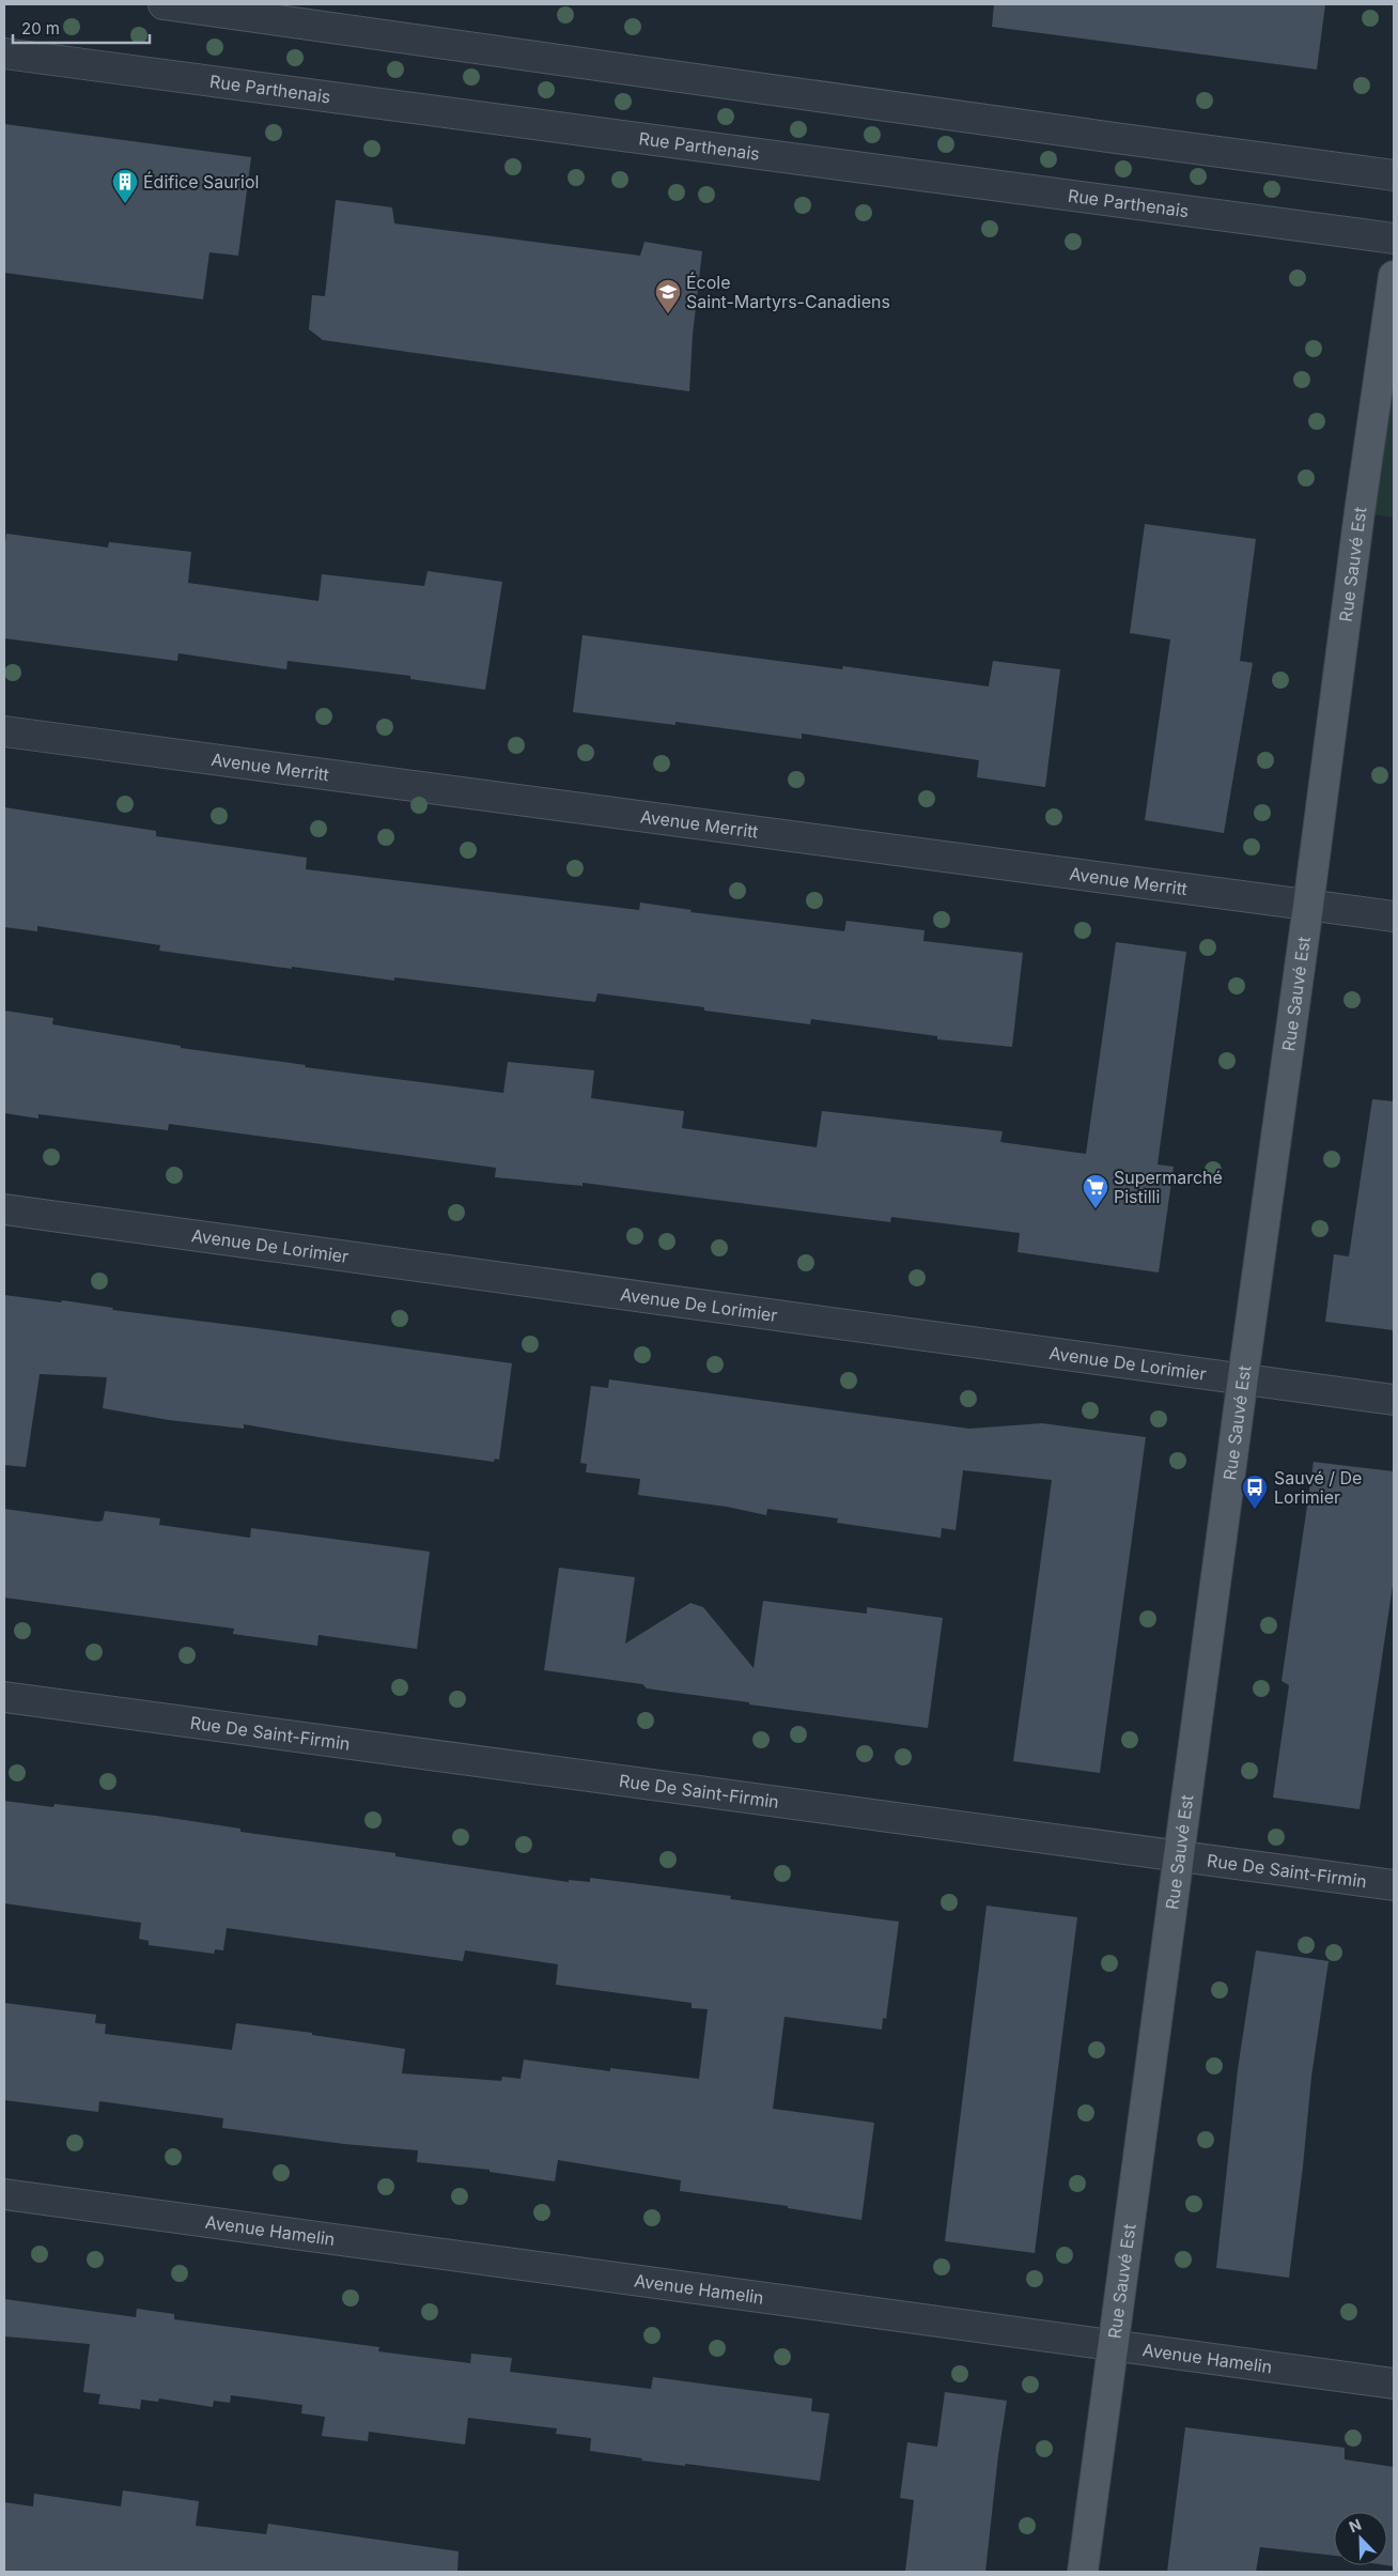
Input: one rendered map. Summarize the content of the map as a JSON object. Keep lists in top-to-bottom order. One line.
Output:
{"streets":{"main road":["Rue Sauvé Est"],"street":["Rue Parthenais","Avenue Merritt","Avenue De Lorimier","Rue De Saint-Firmin","Avenue Hamelin"]},"crossings":[["Rue Sauvé Est","Avenue Merritt"],["Rue Sauvé Est","Avenue De Lorimier"],["Rue Sauvé Est","Rue De Saint-Firmin"],["Rue Sauvé Est","Avenue Hamelin"]],"places":{"building":["Édifice Sauriol"],"school or university":["École Saint-Martyrs-Canadiens"],"supermarket":["Supermarché Pistilli"],"bus stop":["Sauvé / De Lorimier"]},"scale_bar":"20 m","north":"top left"}
